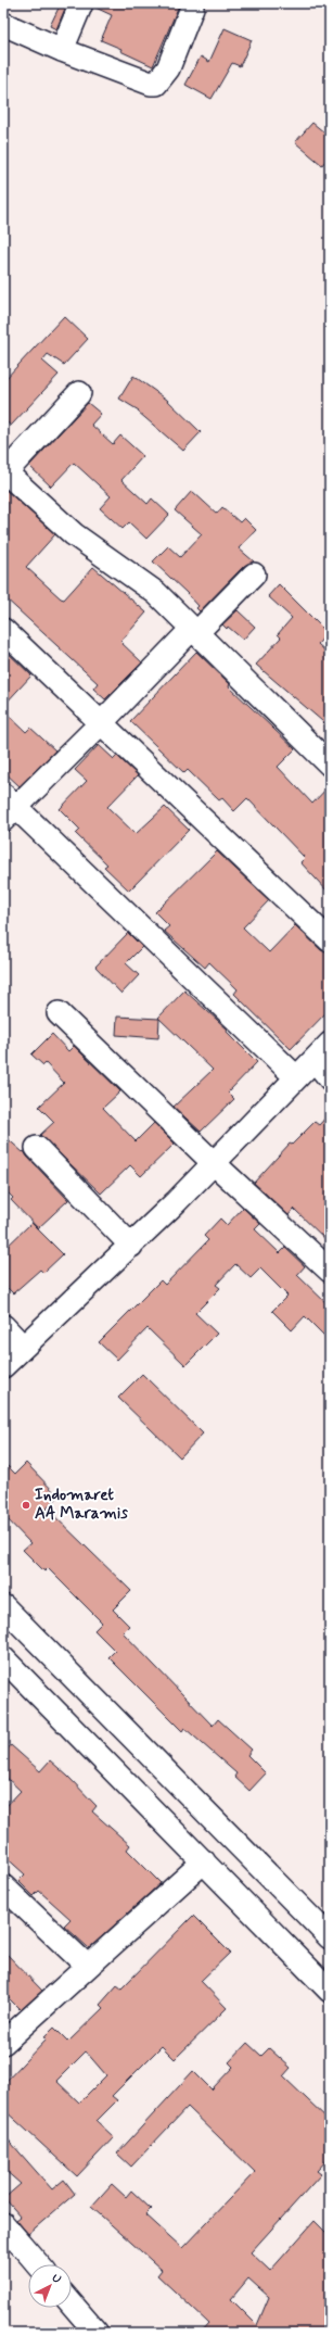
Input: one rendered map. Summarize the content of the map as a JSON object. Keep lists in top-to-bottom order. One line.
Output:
{"places":["Indomaret AA Maramis"],"north":"top right"}
